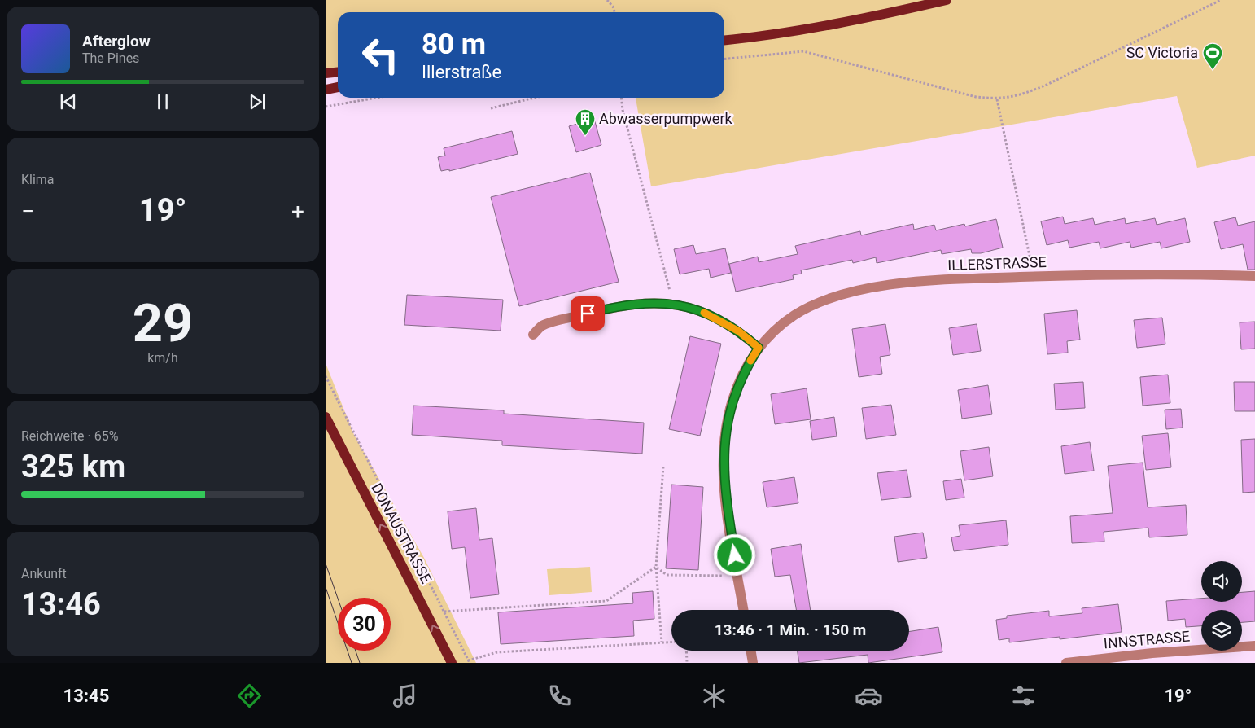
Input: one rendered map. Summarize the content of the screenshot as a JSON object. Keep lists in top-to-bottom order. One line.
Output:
{"streets":{"main road":["DONAUSTRASSE"],"street":["ILLERSTRASSE","INNSTRASSE"]},"one_way":["DONAUSTRASSE"],"places":{"sports":["SC Victoria"],"building":["Abwasserpumpwerk"]},"page":{"turn":["80 m","Illerstraße"],"song":["Afterglow","The Pines"],"tile":["Klima",["29","km/h"],["Reichweite · 65%","325 km"],["Ankunft","13:46"]],"heat":["−","19°","+"],"limit":"30","trip":"13:46 · 1 Min. · 150 m","tabs":["13:45","19°"]}}
